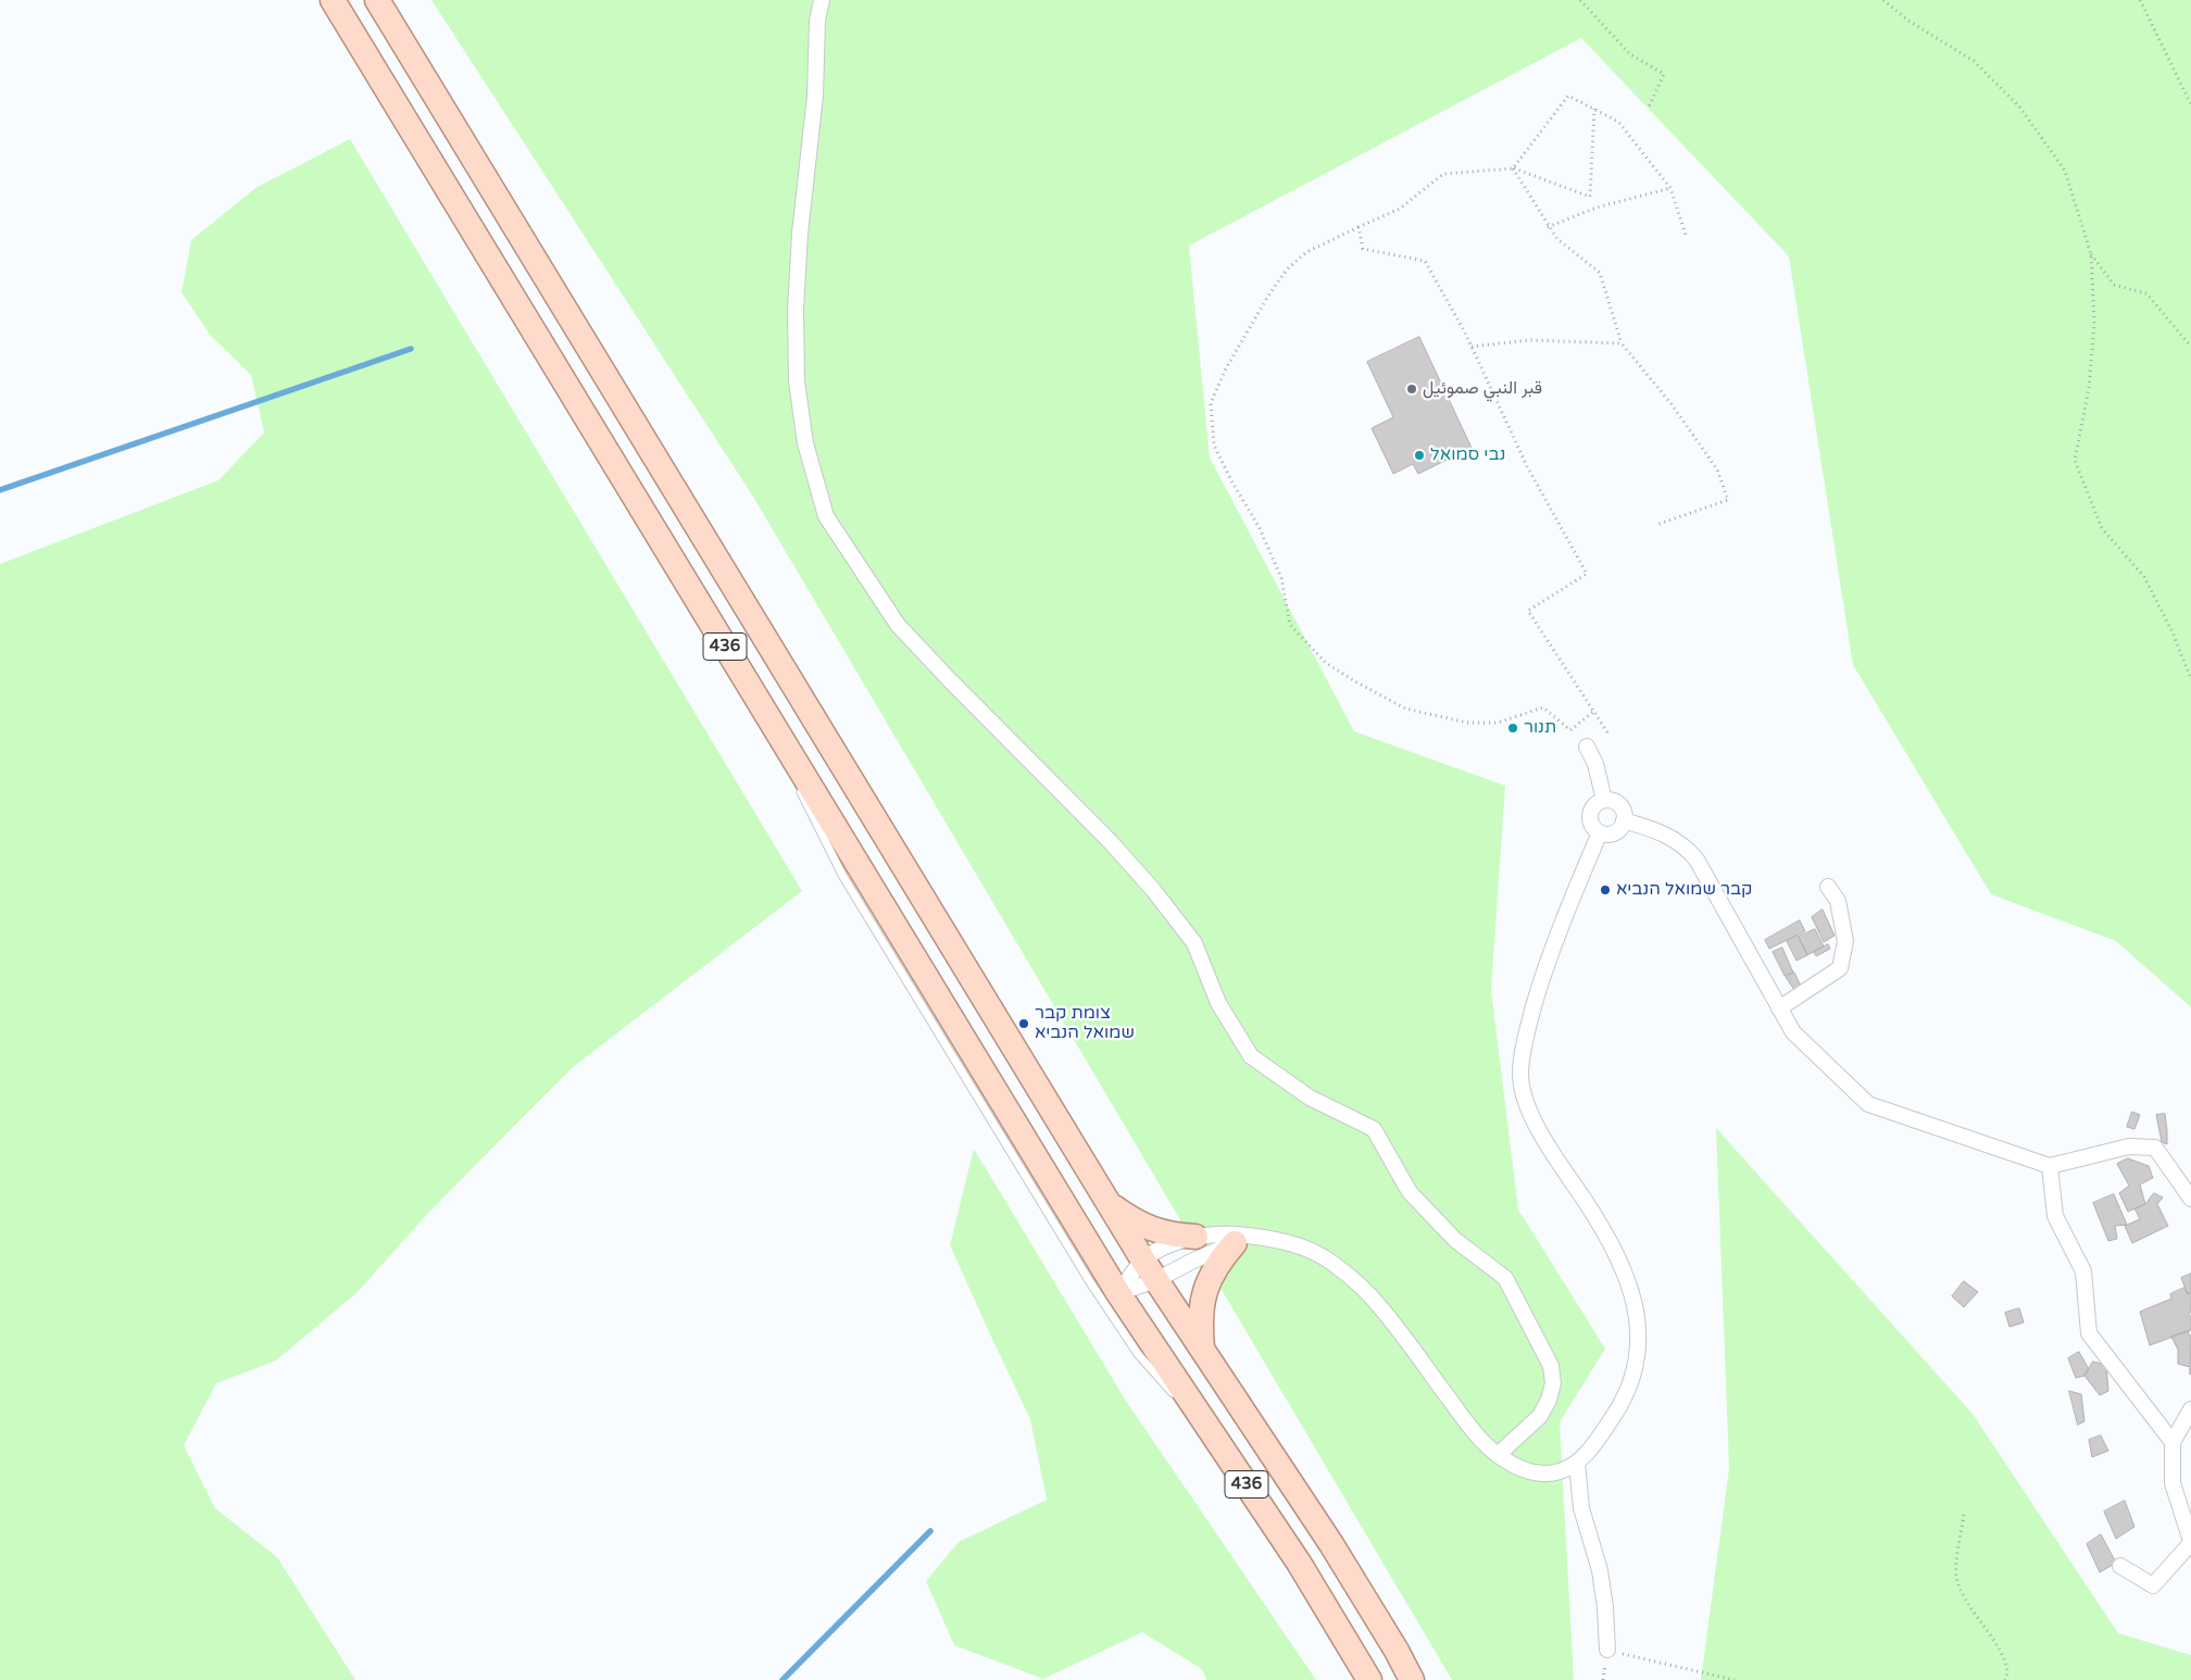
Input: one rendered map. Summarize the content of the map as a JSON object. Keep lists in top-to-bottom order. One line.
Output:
{"streets":{"main road":["436"]},"places":["قبر النبي صموئيل","נבי סמואל","תנור","קבר שמואל הנביא","צומת קבר שמואל הנביא"]}
